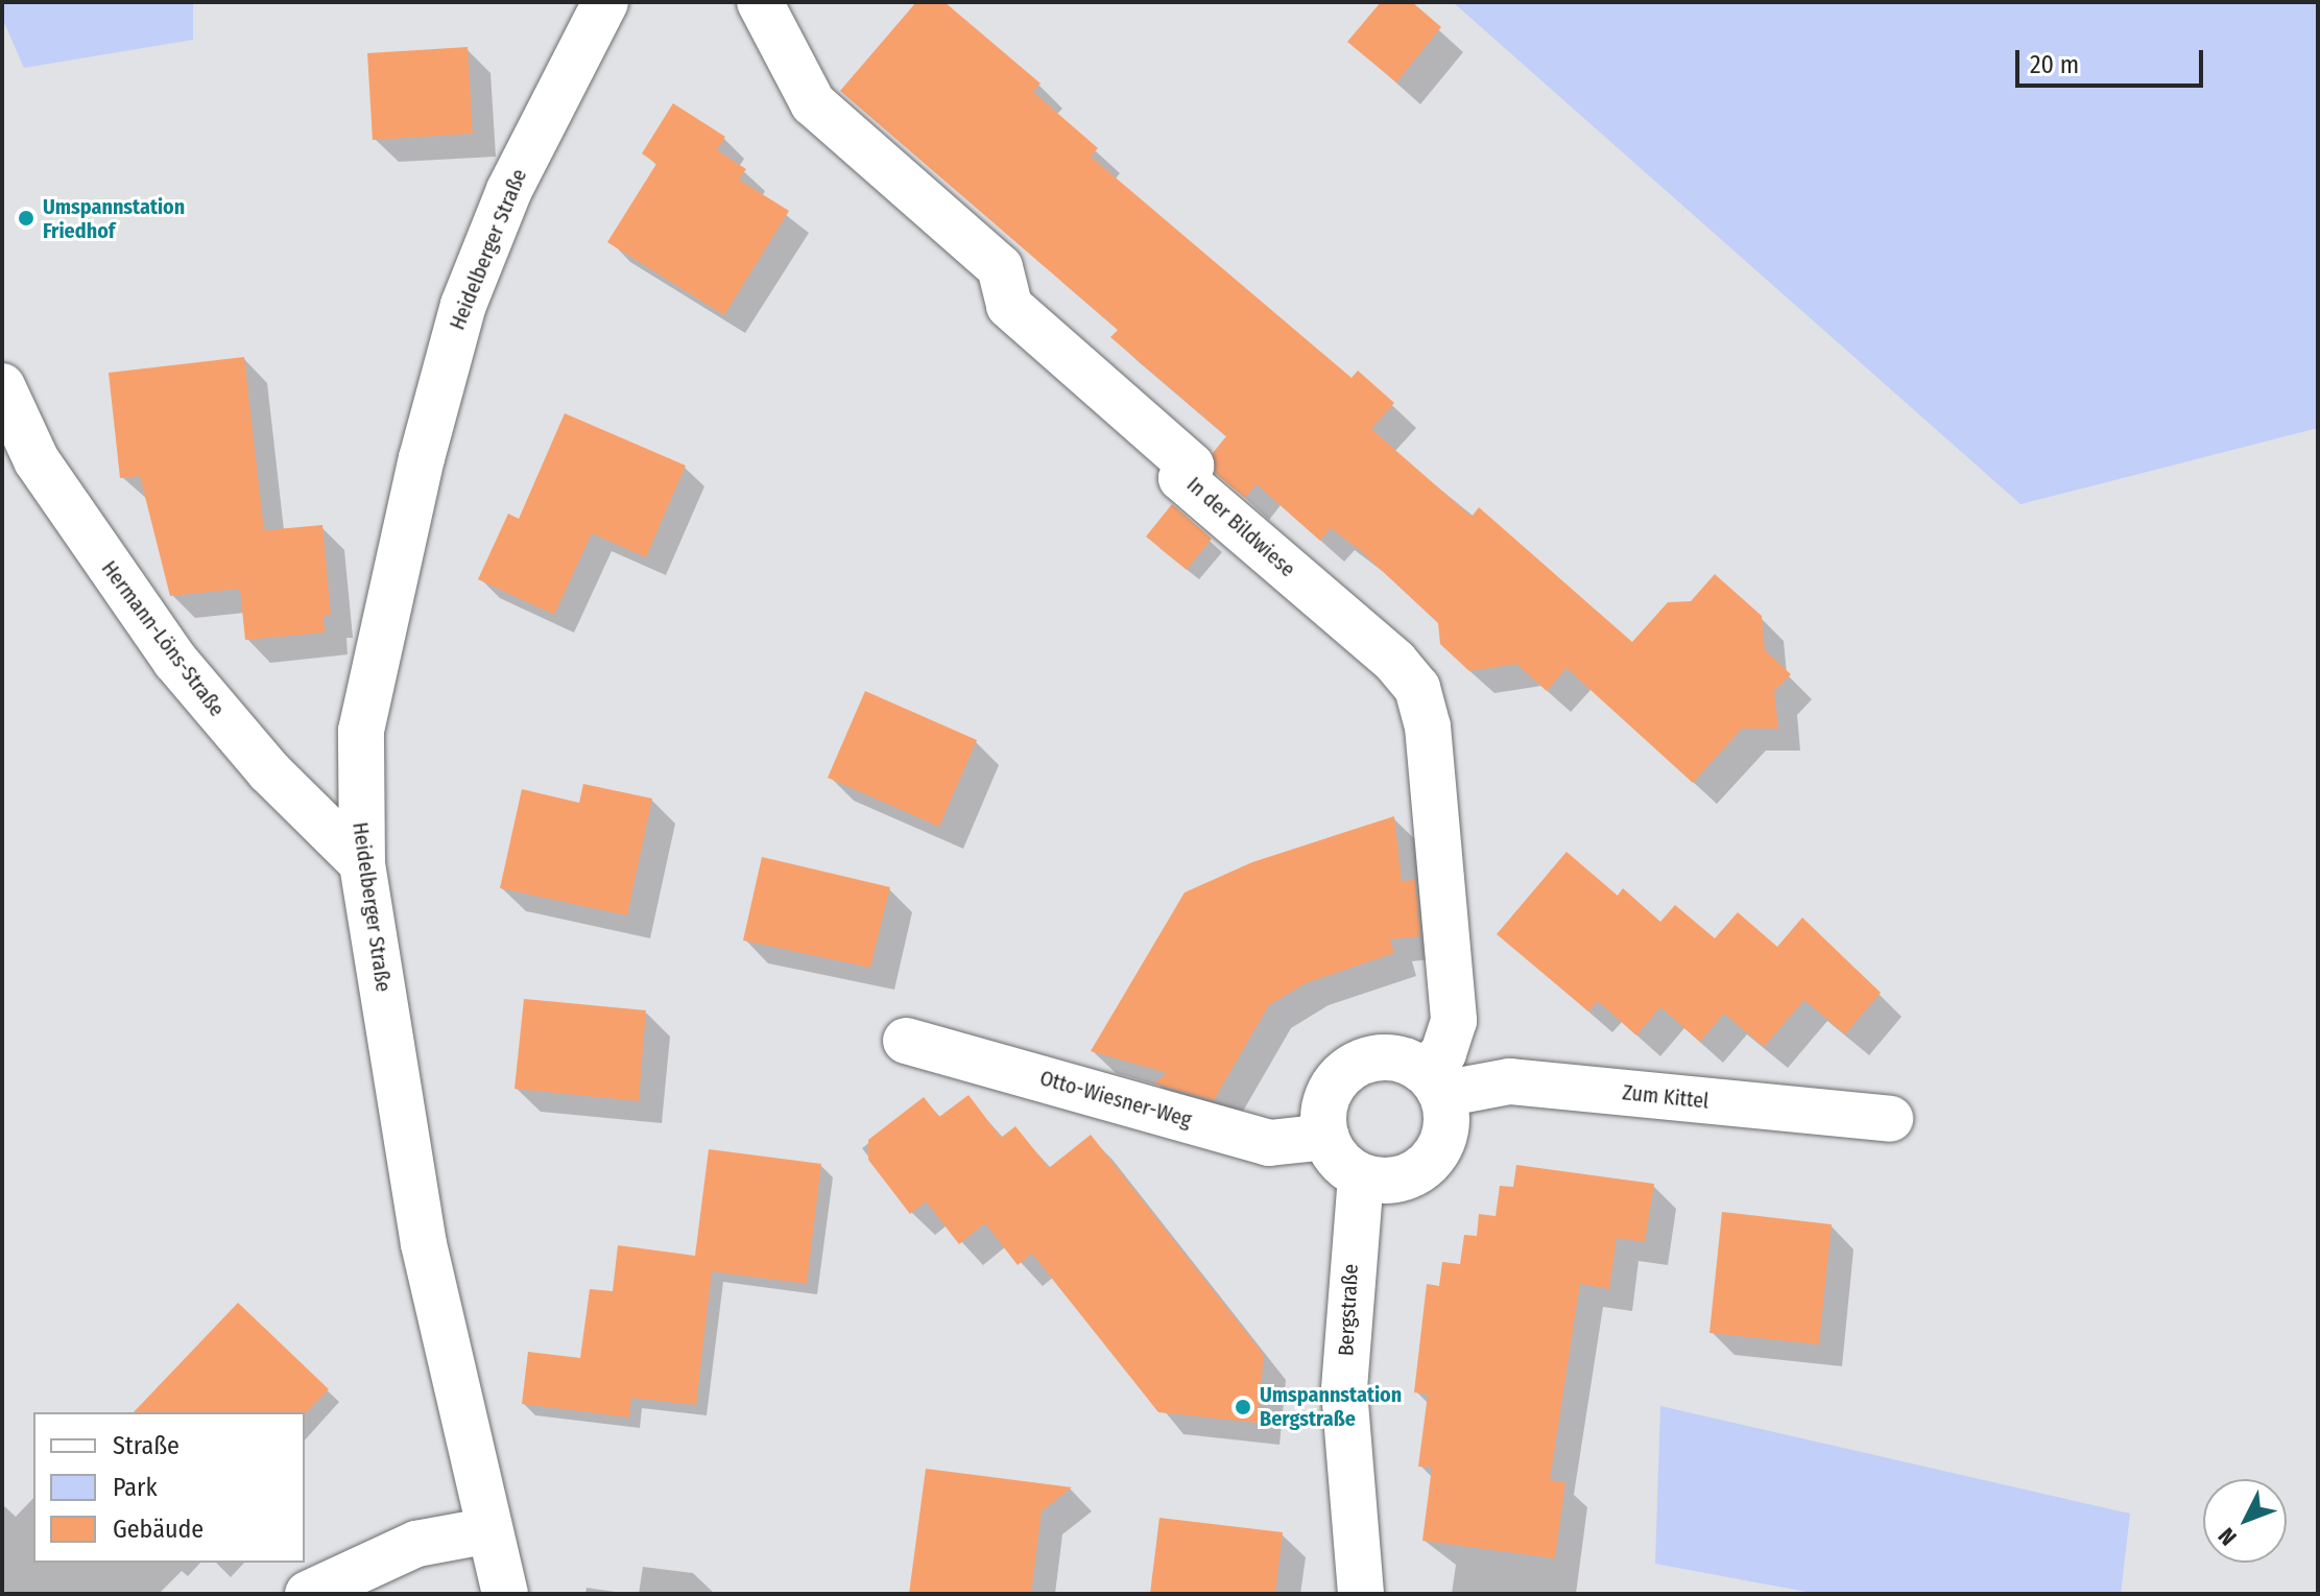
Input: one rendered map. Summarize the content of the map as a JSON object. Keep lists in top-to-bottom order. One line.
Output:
{"streets":{"street":["Heidelberger Straße","In der Bildwiese","Hermann-Löns-Straße","Zum Kittel","Otto-Wiesner-Weg","Bergstraße"]},"crossings":[["Heidelberger Straße","Hermann-Löns-Straße"],["In der Bildwiese","Zum Kittel"],["In der Bildwiese","Otto-Wiesner-Weg"],["In der Bildwiese","Bergstraße"],["Zum Kittel","Otto-Wiesner-Weg"],["Zum Kittel","Bergstraße"],["Otto-Wiesner-Weg","Bergstraße"]],"places":["Umspannstation Friedhof","Umspannstation Bergstraße"],"legend":["Straße","Park","Gebäude"],"scale_bar":"20 m","north":"bottom left"}
